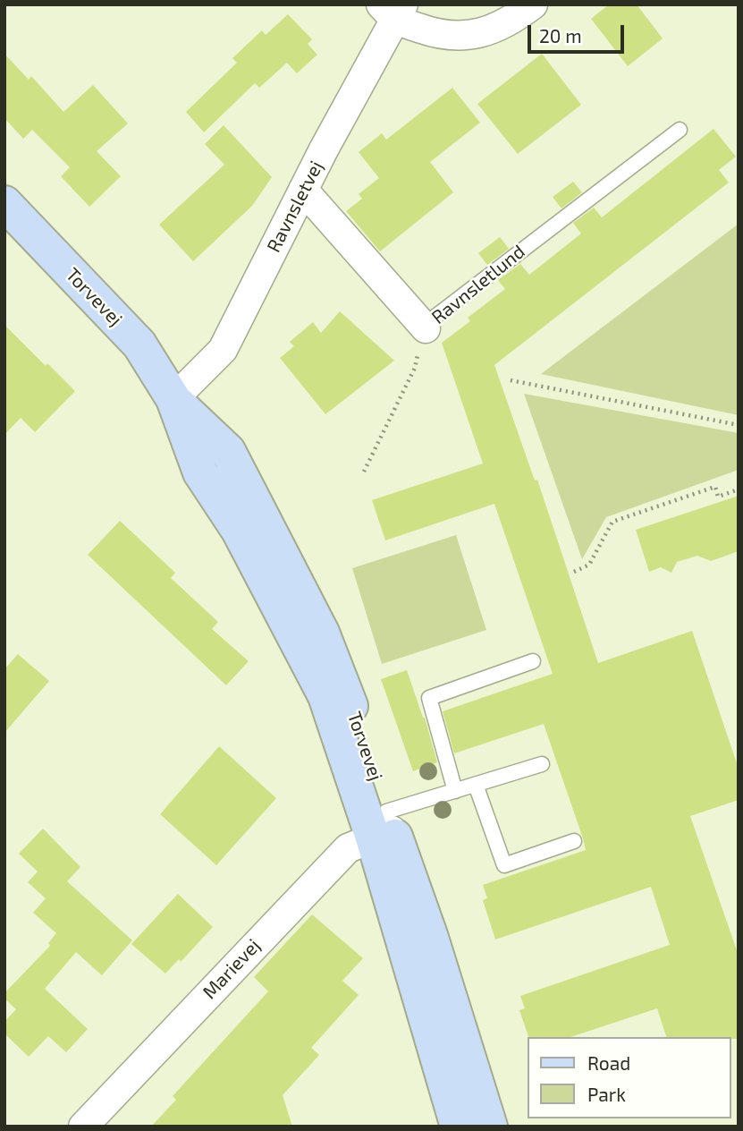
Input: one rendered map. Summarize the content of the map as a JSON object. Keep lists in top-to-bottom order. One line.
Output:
{"streets":{"street":["Ravnsletvej","Ravnsletlund","Torvevej","Marievej"]},"crossings":[["Ravnsletvej","Ravnsletlund"],["Ravnsletvej","Torvevej"],["Torvevej","Marievej"]],"legend":["Road","Park"],"scale_bar":"20 m"}
